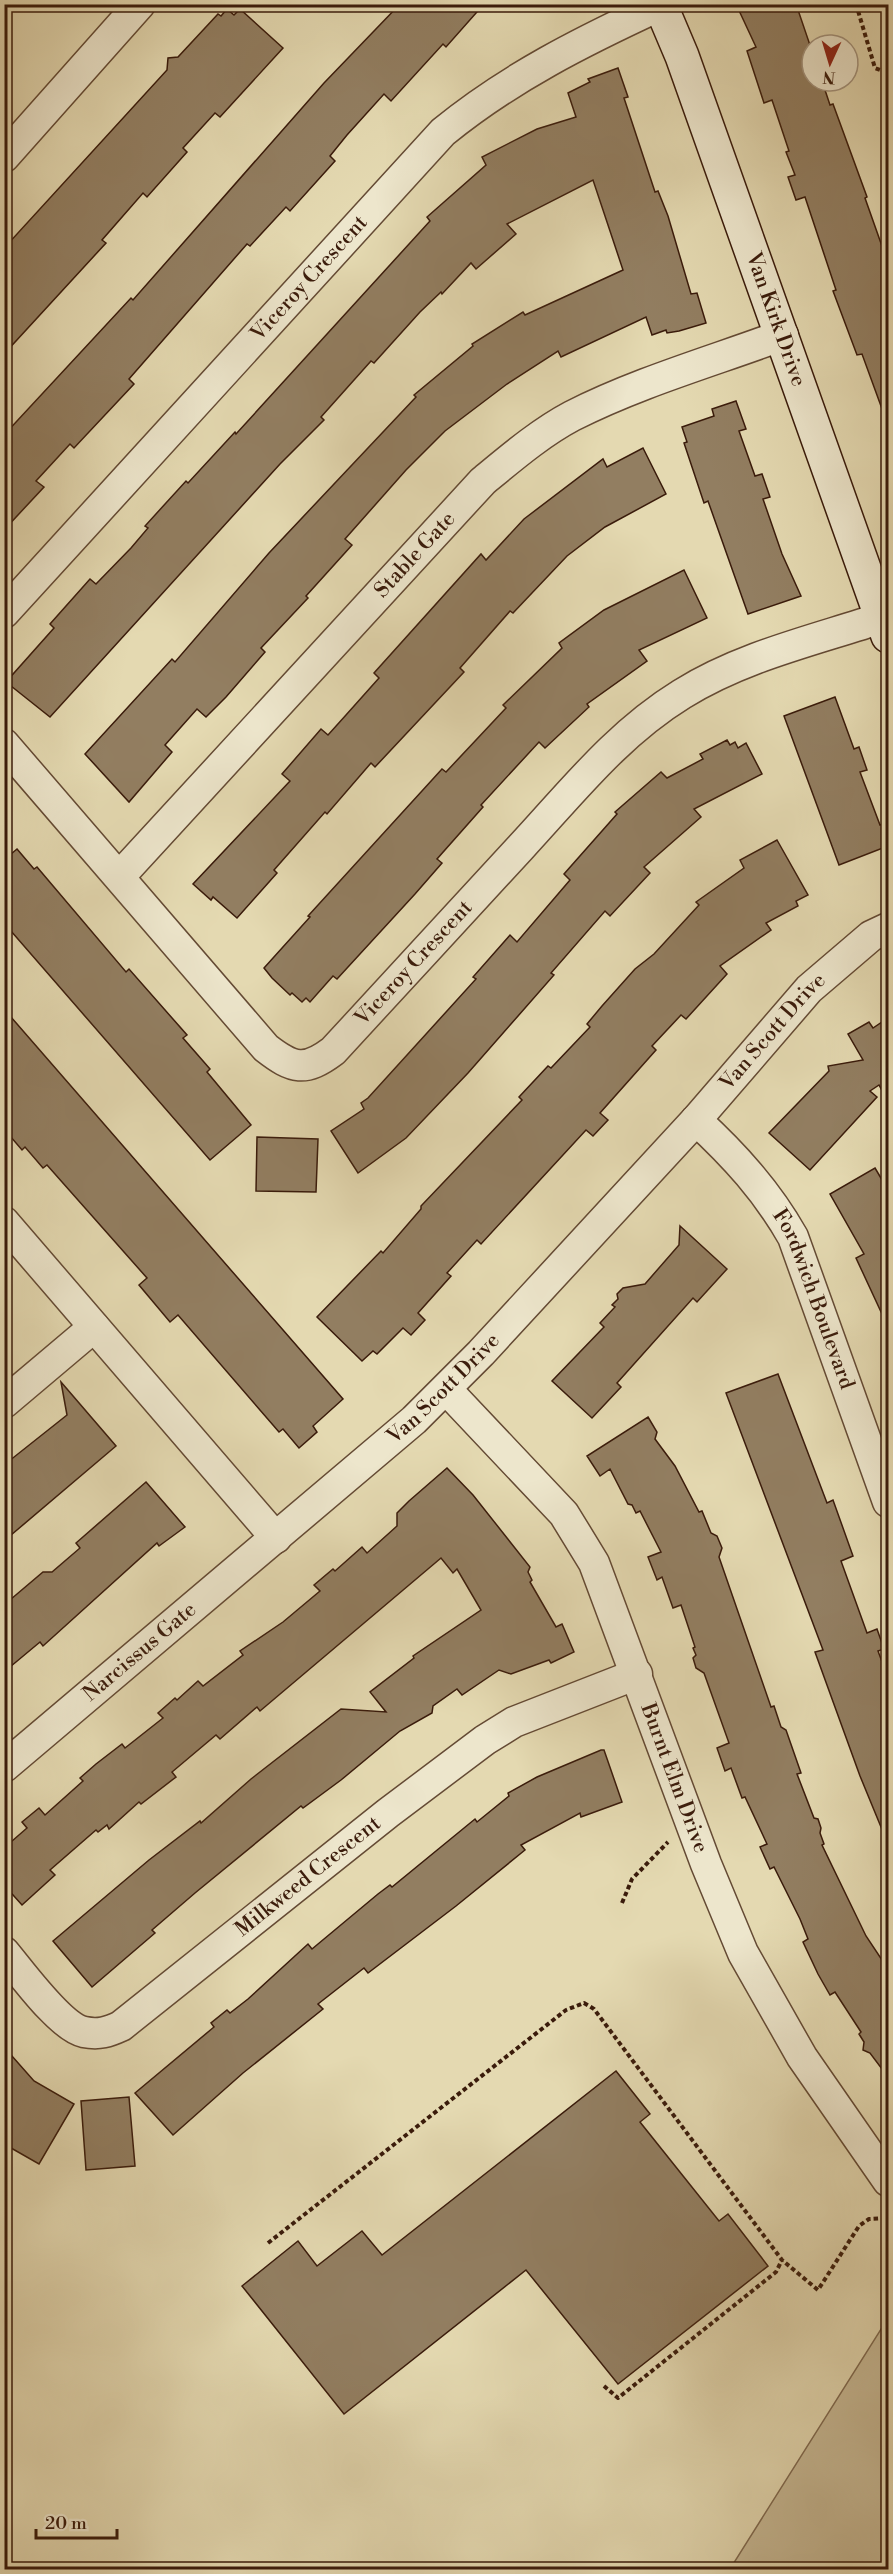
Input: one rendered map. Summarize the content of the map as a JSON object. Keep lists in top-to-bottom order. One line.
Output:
{"streets":{"street":["Viceroy Crescent","Van Kirk Drive","Stable Gate","Van Scott Drive","Fordwich Boulevard","Narcissus Gate","Burnt Elm Drive","Milkweed Crescent"]},"crossings":[["Viceroy Crescent","Van Kirk Drive"],["Viceroy Crescent","Stable Gate"],["Van Kirk Drive","Stable Gate"],["Van Scott Drive","Fordwich Boulevard"],["Van Scott Drive","Narcissus Gate"],["Van Scott Drive","Burnt Elm Drive"],["Burnt Elm Drive","Milkweed Crescent"]],"scale_bar":"20 m","north":"bottom"}
